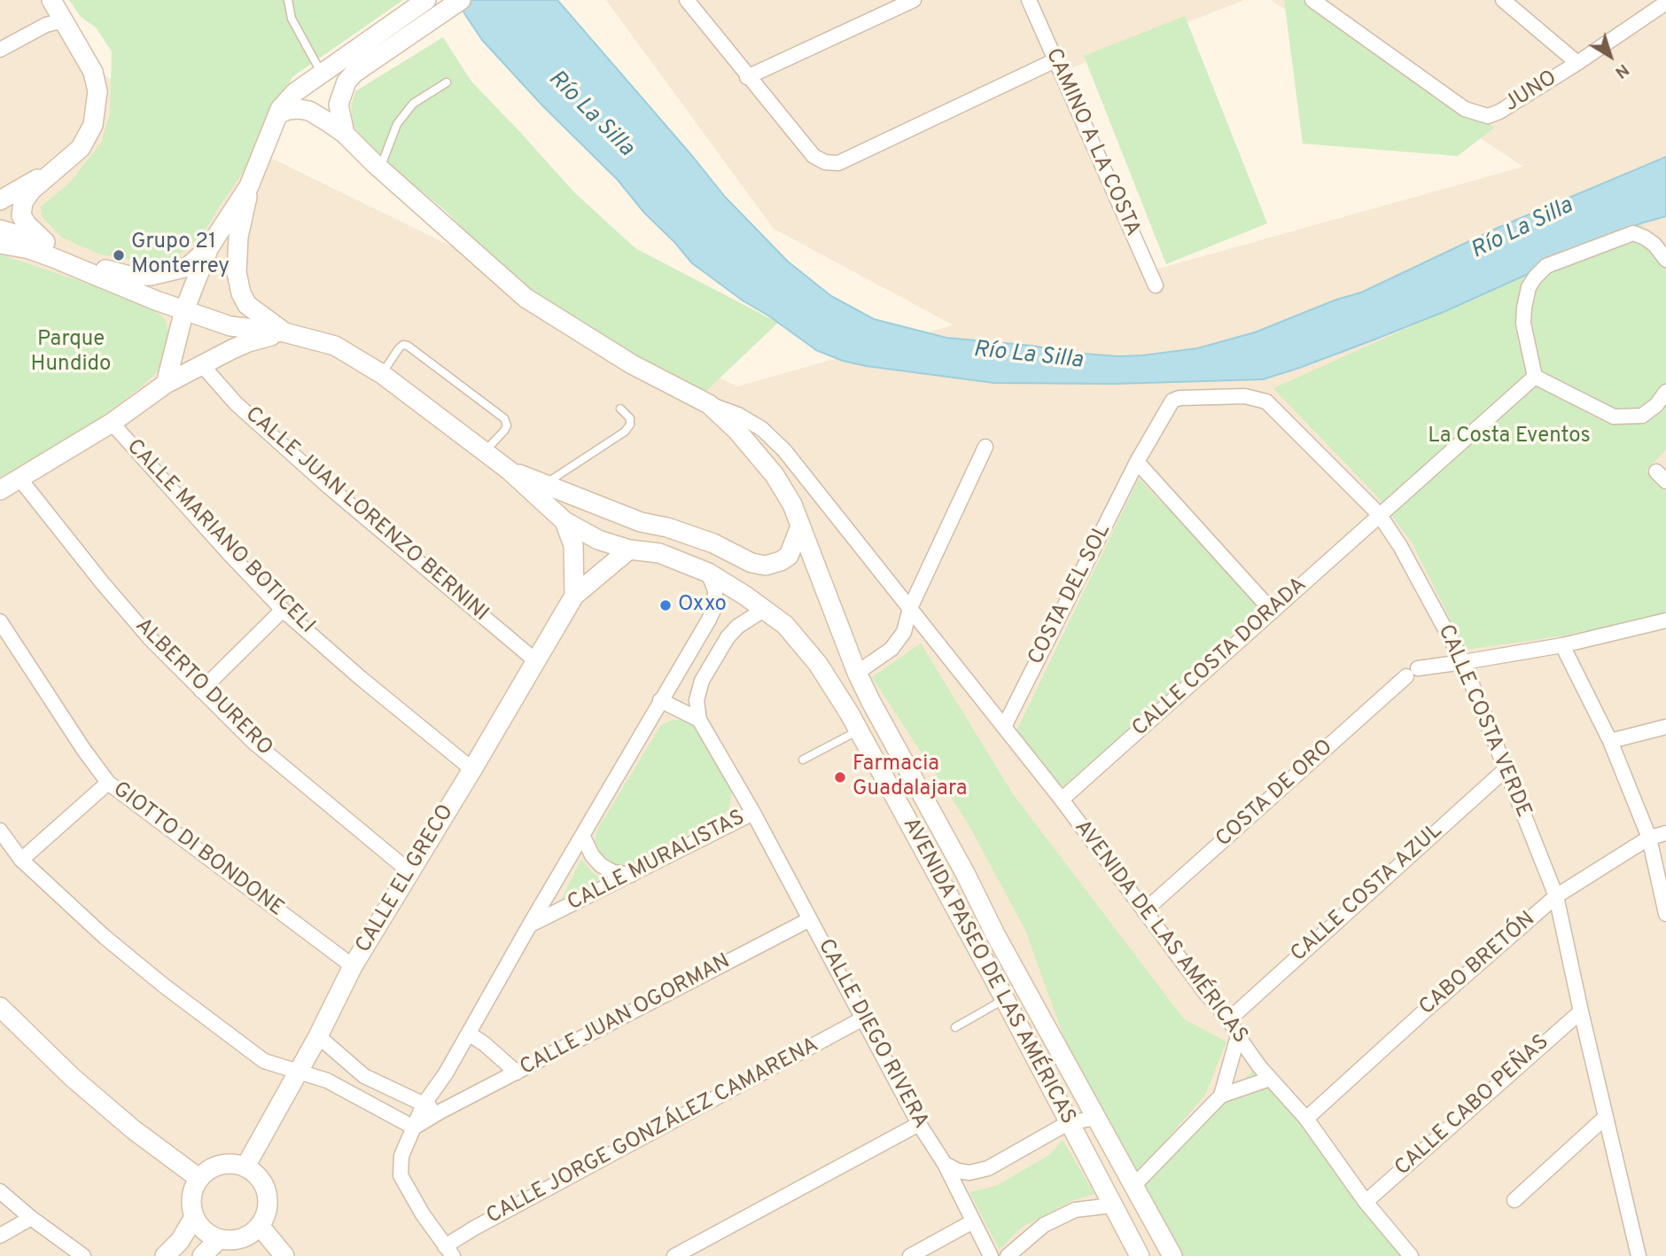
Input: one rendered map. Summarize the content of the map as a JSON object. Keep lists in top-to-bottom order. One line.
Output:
{"streets":{"street":["JUNO","CAMINO A LA COSTA","CALLE JUAN LORENZO BERNINI","CALLE MARIANO BOTICELI","COSTA DEL SOL","CALLE COSTA DORADA","ALBERTO DURERO","CALLE COSTA VERDE","COSTA DE ORO","GIOTTO DI BONDONE","CALLE MURALISTAS","CALLE EL GRECO","CALLE COSTA AZUL","AVENIDA DE LAS AMÉRICAS","CABO BRETÓN","AVENIDA PASEO DE LAS AMÉRICAS","CALLE JUAN OGORMAN","CALLE DIEGO RIVERA","CALLE CABO PEÑAS","CALLE JORGE GONZÁLEZ CAMARENA"]},"crossings":[["CALLE JUAN LORENZO BERNINI","CALLE EL GRECO"],["CALLE MARIANO BOTICELI","CALLE EL GRECO"],["COSTA DEL SOL","CALLE COSTA VERDE"],["COSTA DEL SOL","AVENIDA DE LAS AMÉRICAS"],["CALLE COSTA DORADA","CALLE COSTA VERDE"],["CALLE COSTA DORADA","AVENIDA DE LAS AMÉRICAS"],["ALBERTO DURERO","CALLE EL GRECO"],["CALLE COSTA VERDE","COSTA DE ORO"],["CALLE COSTA VERDE","CALLE COSTA AZUL"],["CALLE COSTA VERDE","CABO BRETÓN"],["CALLE COSTA VERDE","CALLE CABO PEÑAS"],["COSTA DE ORO","AVENIDA DE LAS AMÉRICAS"],["GIOTTO DI BONDONE","CALLE EL GRECO"],["CALLE MURALISTAS","AVENIDA PASEO DE LAS AMÉRICAS"],["CALLE MURALISTAS","CALLE JUAN OGORMAN"],["CALLE MURALISTAS","CALLE DIEGO RIVERA"],["CALLE MURALISTAS","CALLE JORGE GONZÁLEZ CAMARENA"],["CALLE EL GRECO","AVENIDA PASEO DE LAS AMÉRICAS"],["CALLE COSTA AZUL","AVENIDA DE LAS AMÉRICAS"],["AVENIDA DE LAS AMÉRICAS","CABO BRETÓN"],["AVENIDA DE LAS AMÉRICAS","CALLE CABO PEÑAS"],["CALLE JUAN OGORMAN","CALLE DIEGO RIVERA"],["CALLE DIEGO RIVERA","CALLE JORGE GONZÁLEZ CAMARENA"]],"water":["Río La Silla"],"parks":["Parque Hundido","La Costa Eventos"],"places":["Grupo 21 Monterrey","Oxxo","Farmacia Guadalajara"],"north":"bottom right"}
